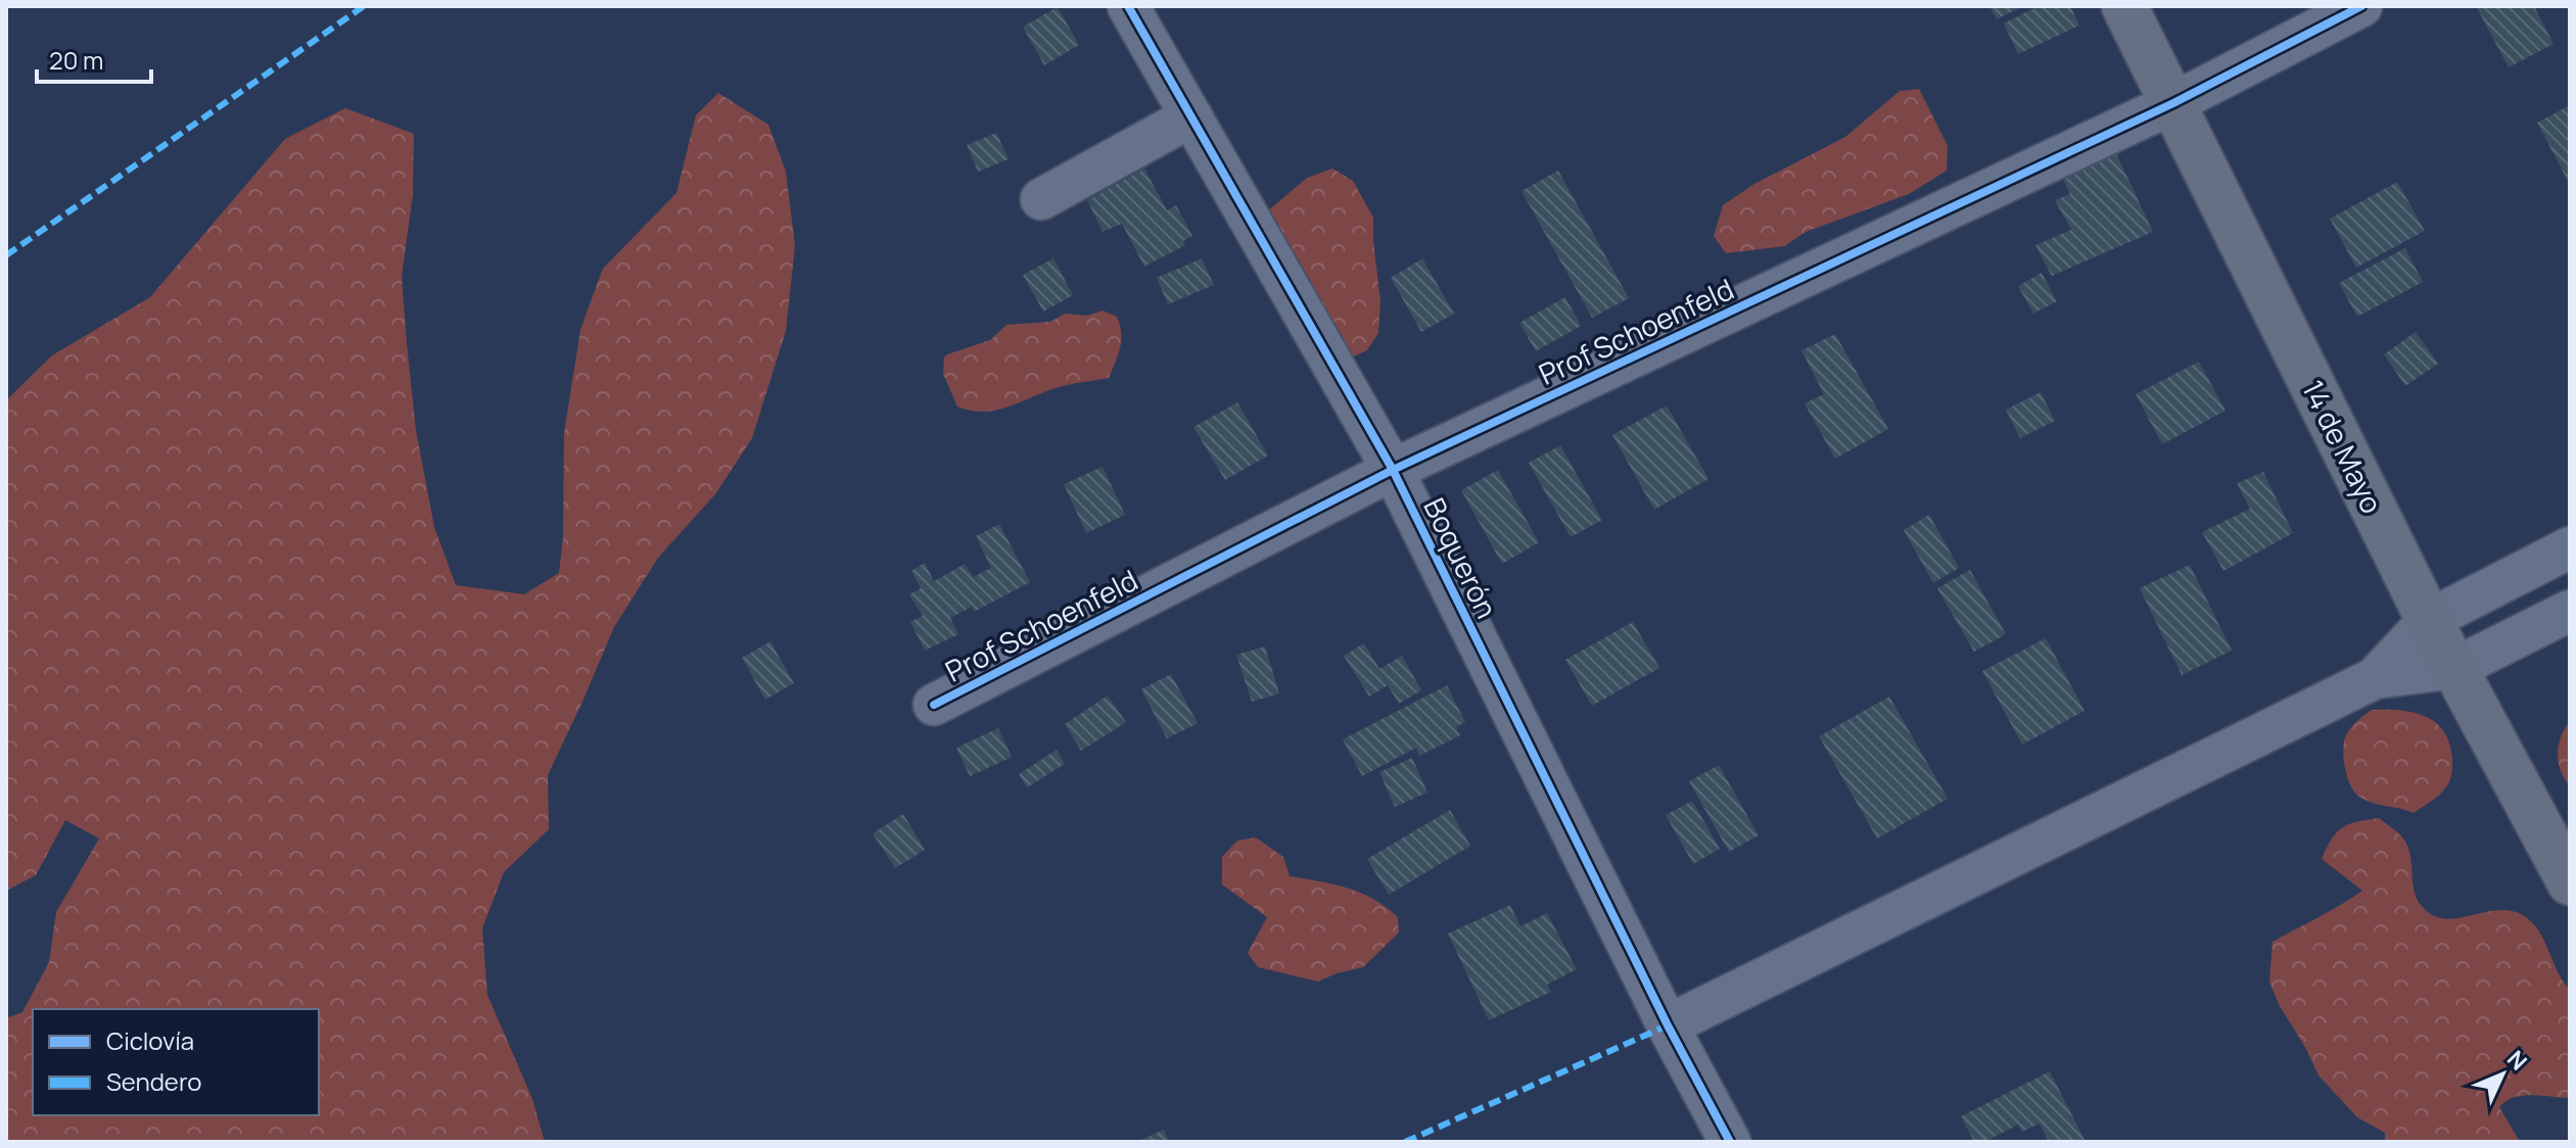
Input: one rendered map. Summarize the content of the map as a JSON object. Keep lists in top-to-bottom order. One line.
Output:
{"streets":{"street":["Prof Schoenfeld","14 de Mayo","Boquerón"]},"crossings":[["Prof Schoenfeld","14 de Mayo"],["Prof Schoenfeld","Boquerón"]],"legend":["Ciclovía","Sendero"],"scale_bar":"20 m","north":"top right"}
